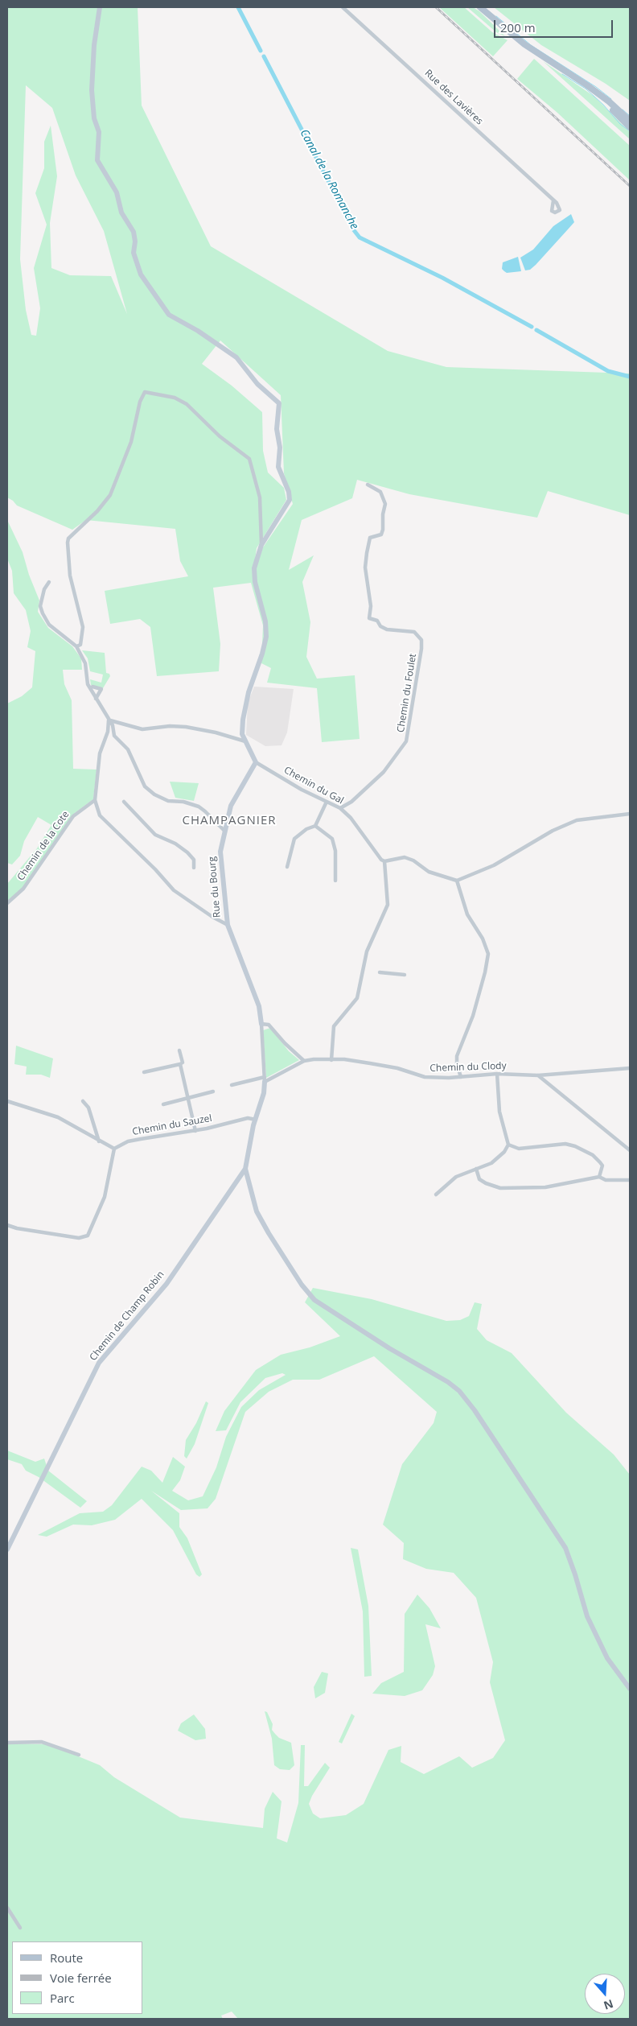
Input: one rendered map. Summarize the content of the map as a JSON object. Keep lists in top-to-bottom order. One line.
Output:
{"streets":{"street":["Rue des Lavières","Chemin du Foulet","Chemin du Gal","Chemin de la Cote","Rue du Bourg","Chemin du Clody","Chemin du Sauzel","Chemin de Champ Robin"]},"crossings":[["Chemin du Foulet","Chemin du Gal"],["Chemin du Gal","Rue du Bourg"]],"districts":["CHAMPAGNIER"],"water":["Canal de la Romanche"],"legend":["Route","Voie ferrée","Parc"],"scale_bar":"200 m","north":"bottom"}
